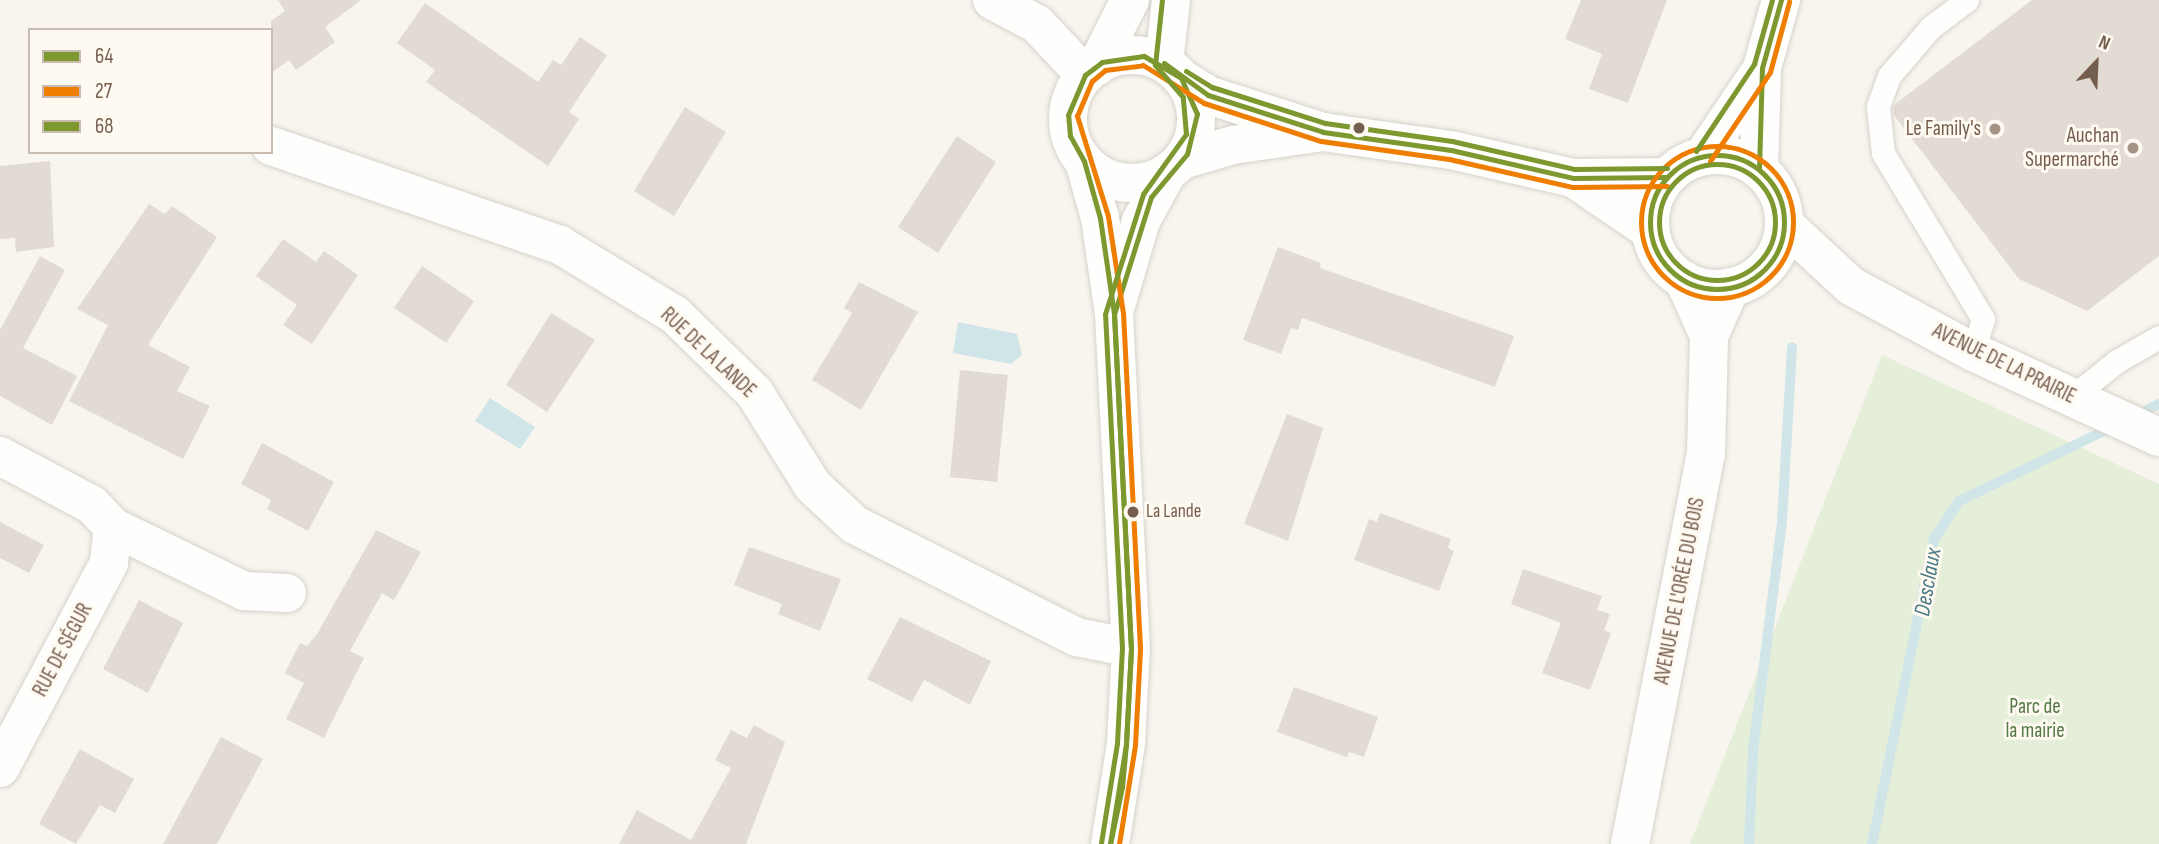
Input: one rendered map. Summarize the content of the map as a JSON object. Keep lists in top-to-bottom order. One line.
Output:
{"streets":{"street":["RUE DE LA LANDE","AVENUE DE LA PRAIRIE","AVENUE DE L'ORÉE DU BOIS","RUE DE SÉGUR"]},"water":["Desclaux"],"parks":["Parc de la mairie"],"places":["Le Family's","Auchan Supermarché","La Lande"],"lines":["transit line 64","transit line 68","transit line 27"],"legend":["64","27","68"],"north":"top right"}
